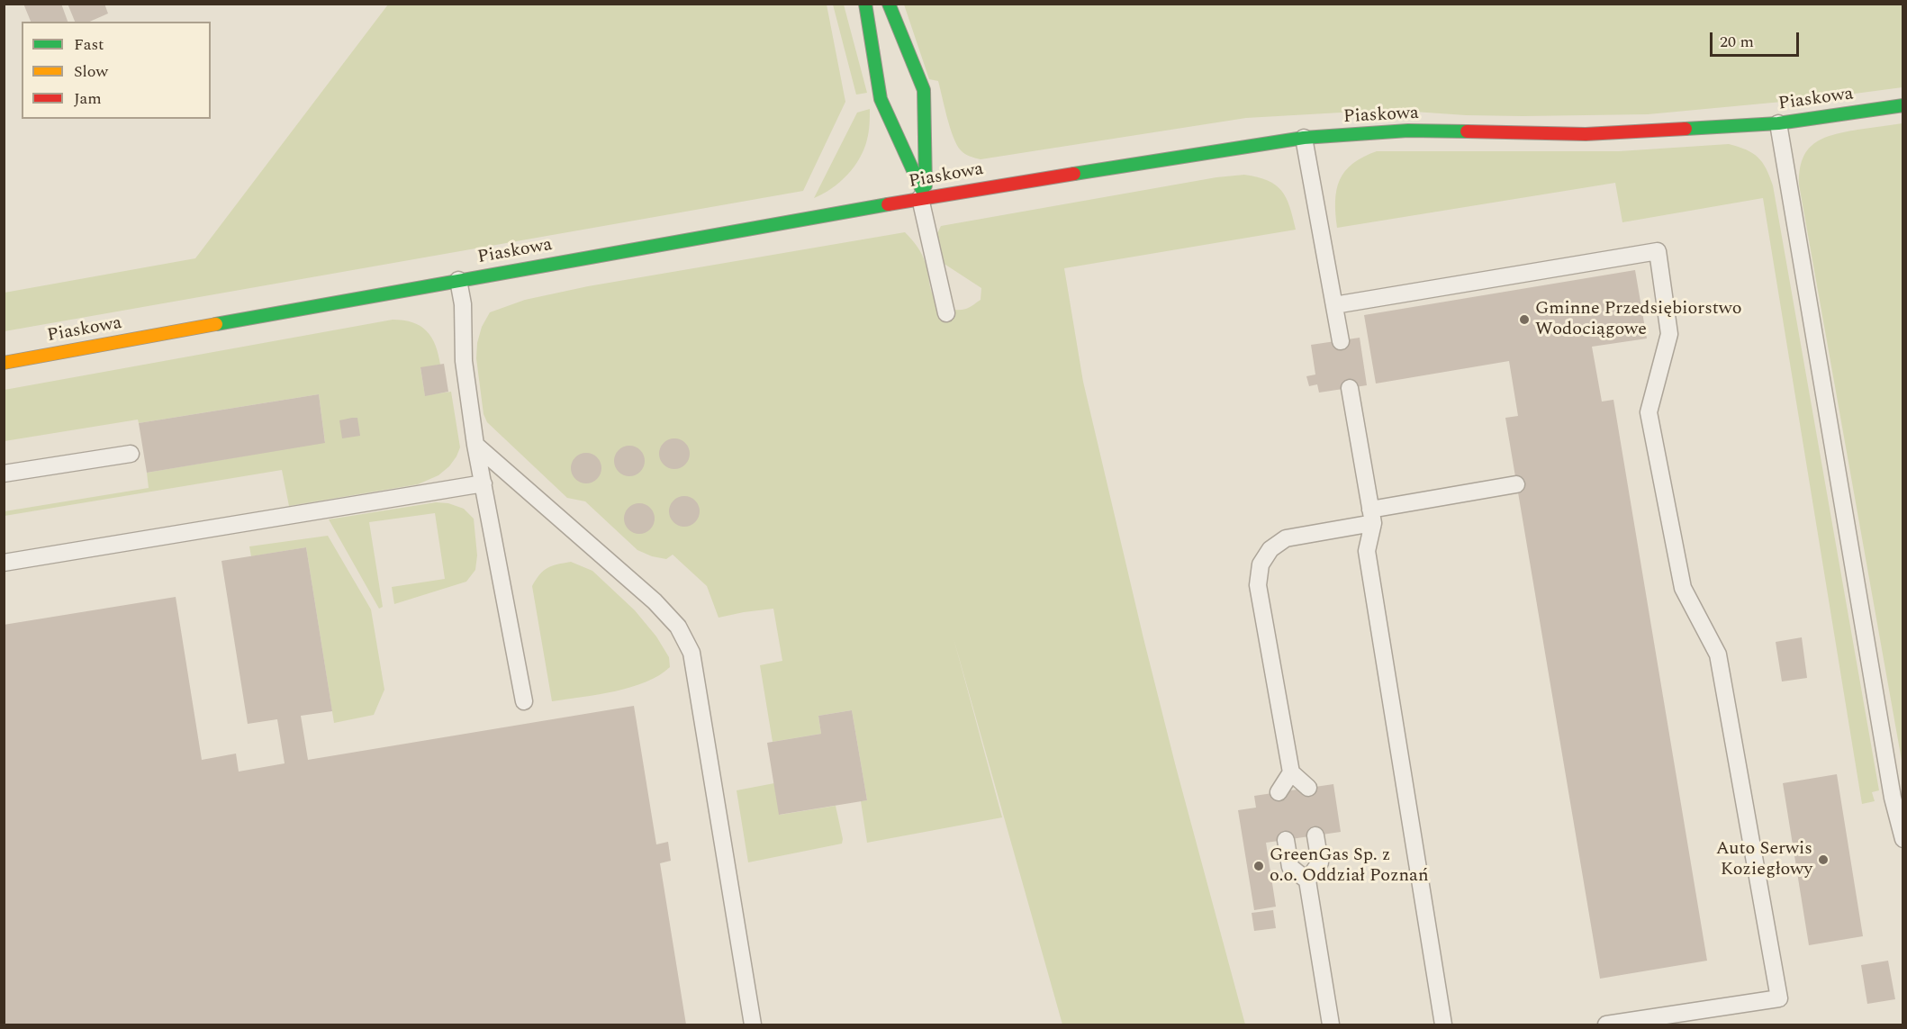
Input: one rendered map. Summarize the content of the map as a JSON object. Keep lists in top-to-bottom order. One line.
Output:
{"streets":{"street":["Piaskowa"]},"places":["Gminne Przedsiębiorstwo Wodociągowe","Auto Serwis Koziegłowy","GreenGas Sp. z o.o. Oddział Poznań"],"legend":["Fast","Slow","Jam"],"scale_bar":"20 m"}
